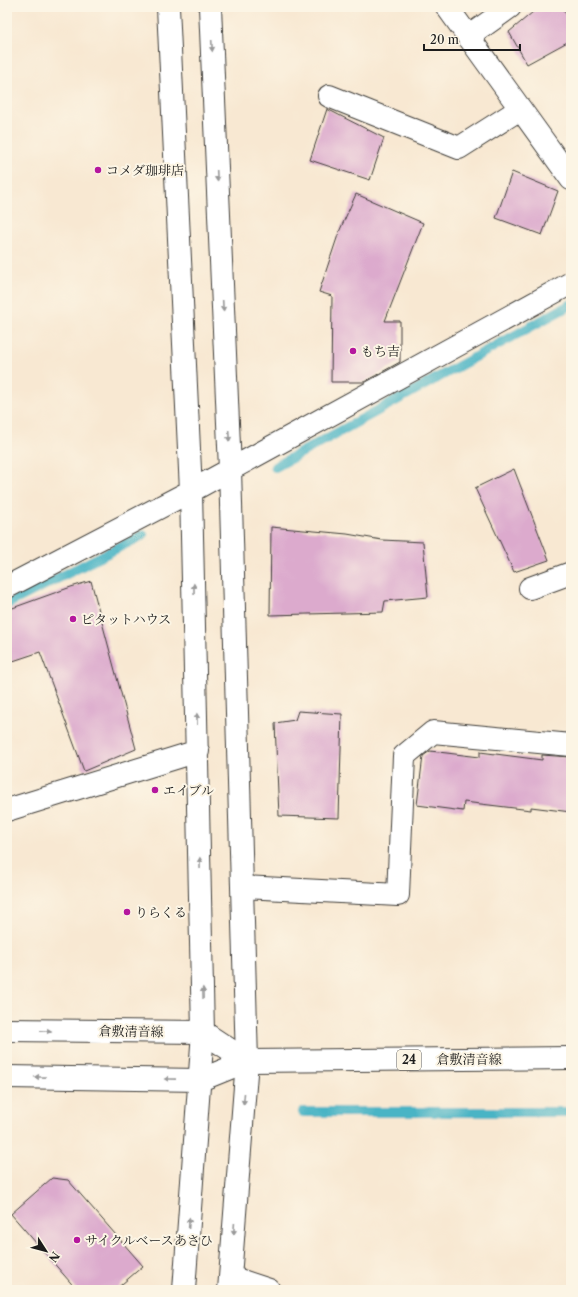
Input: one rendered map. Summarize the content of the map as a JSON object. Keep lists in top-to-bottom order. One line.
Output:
{"streets":{"street":["倉敷清音線","24"]},"places":["コメダ珈琲店","もち吉","ピタットハウス","エイブル","りらくる","サイクルベースあさひ"],"scale_bar":"20 m","north":"bottom right"}
